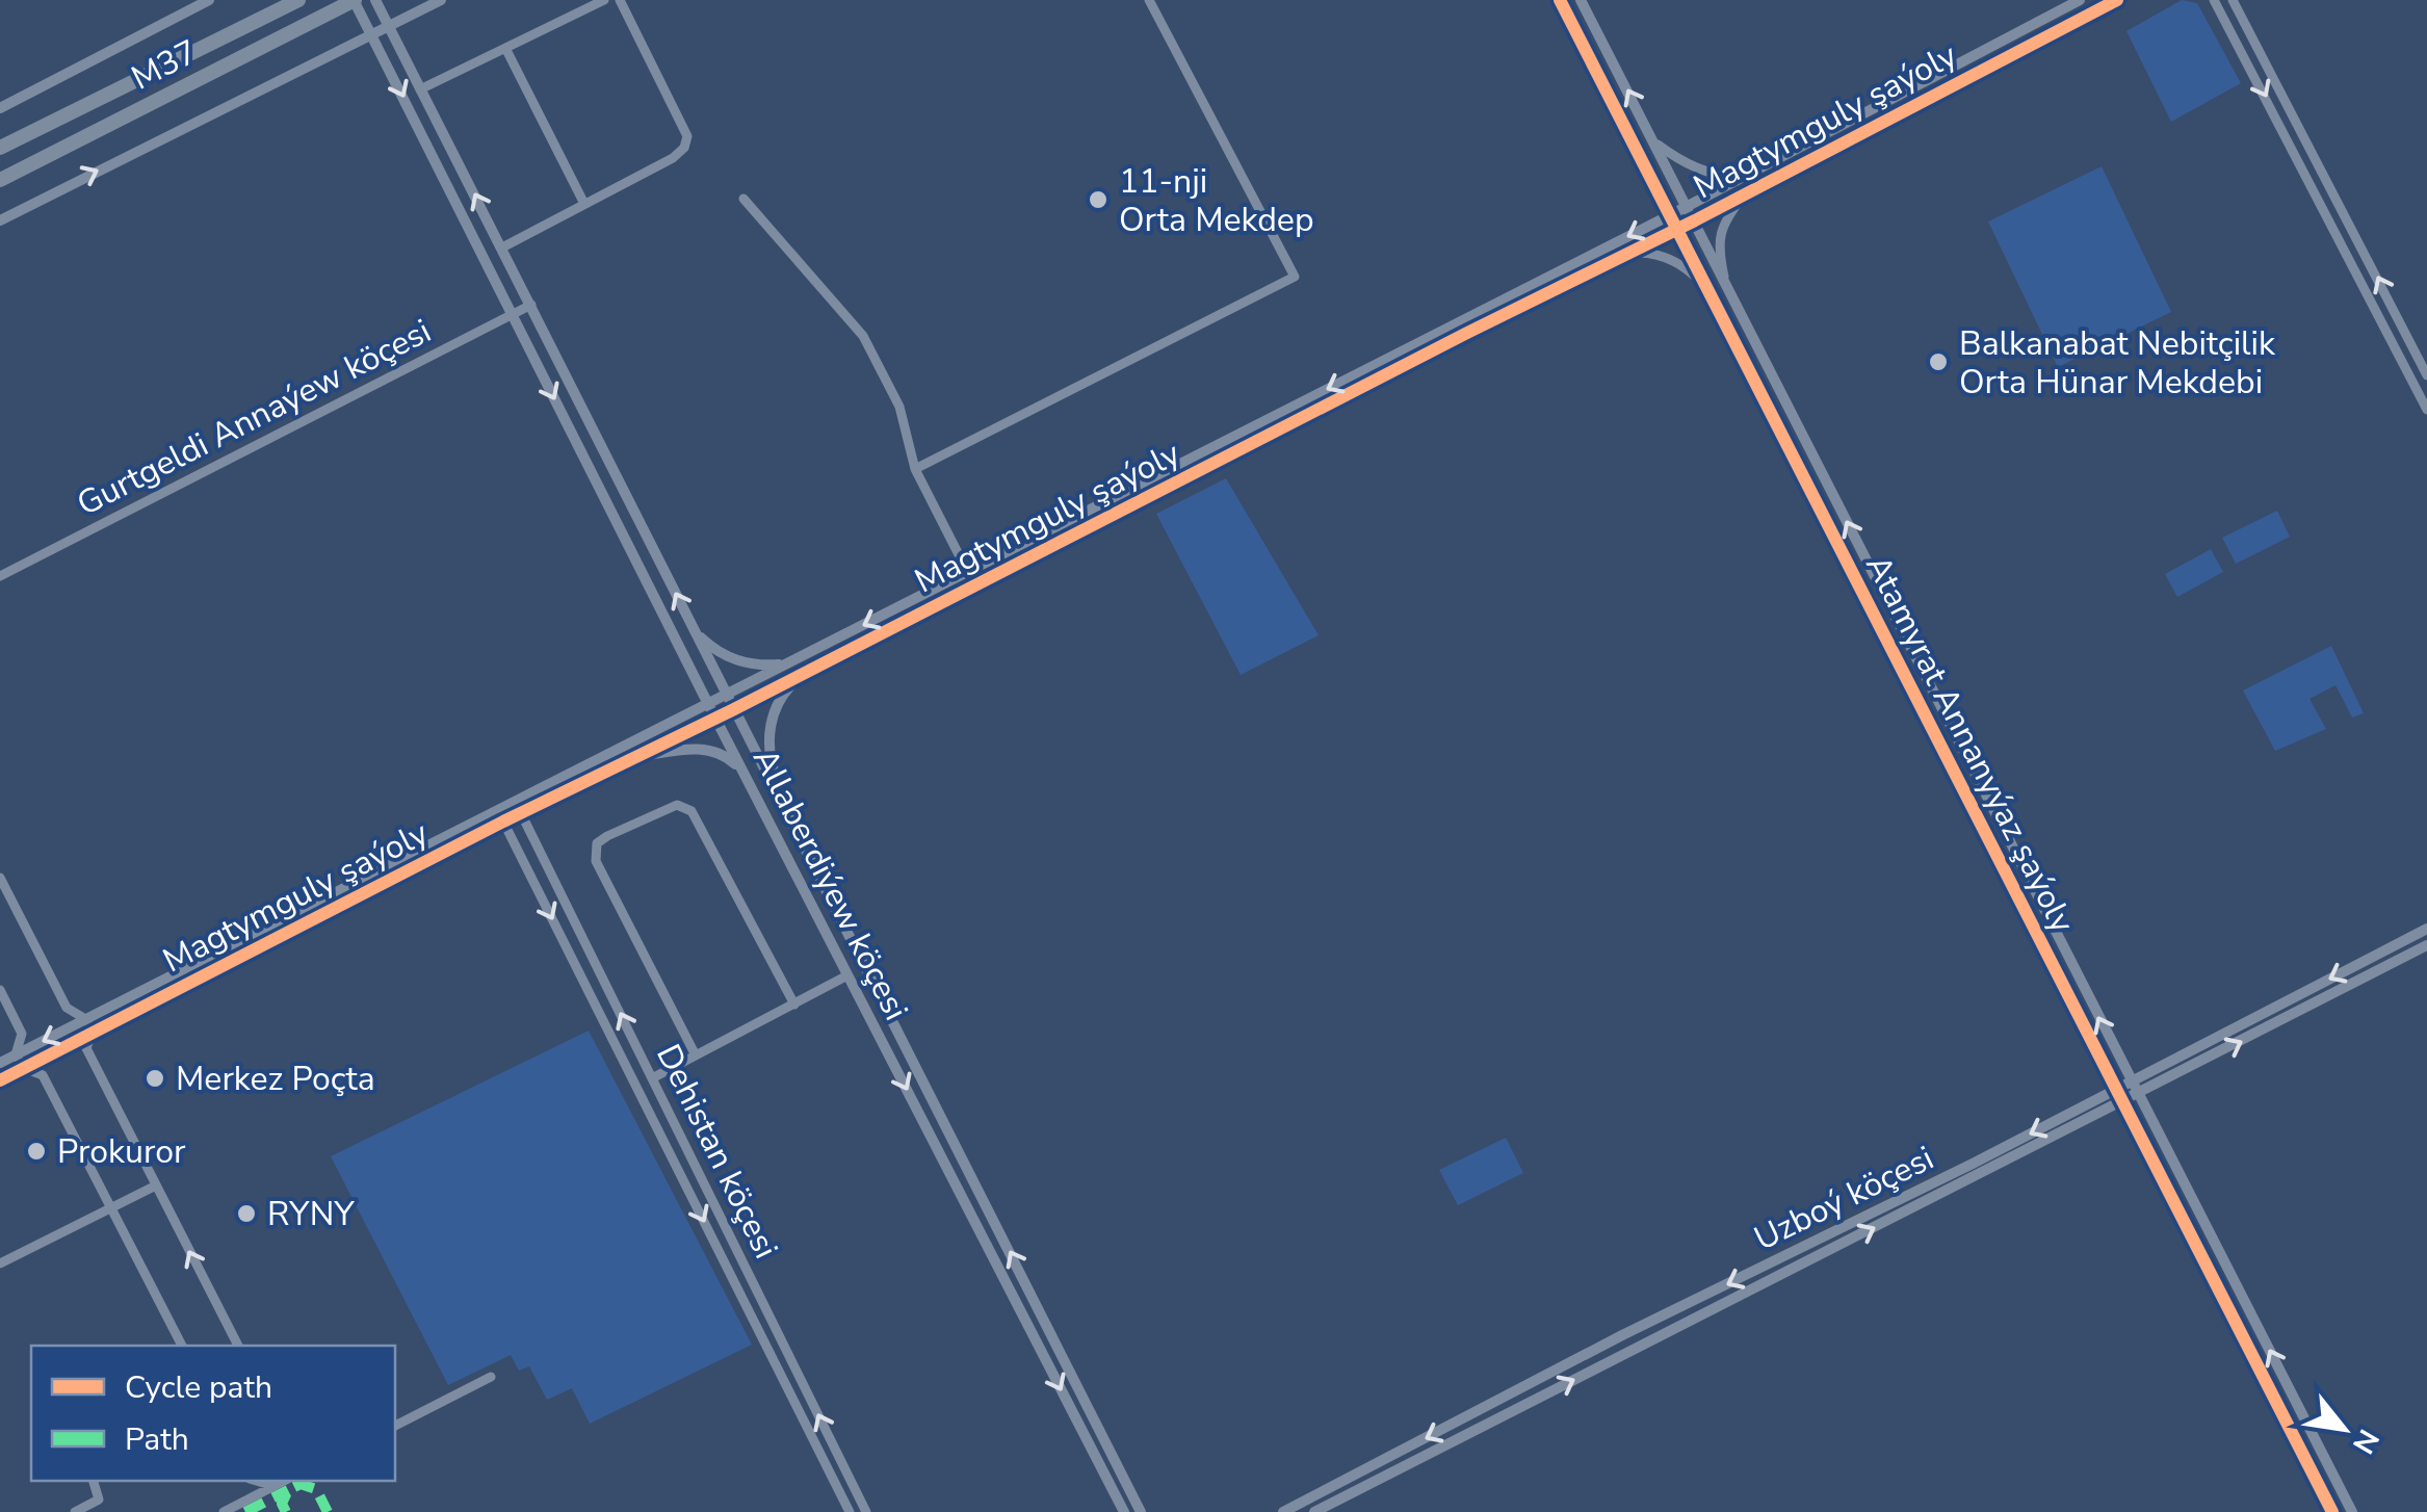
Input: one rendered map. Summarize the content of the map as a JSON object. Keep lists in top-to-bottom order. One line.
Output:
{"streets":{"highway":["M37"],"street":["Magtymguly şaýoly","Gurtgeldi Annaýew köçesi","Atamyrat Annanyýaz şaýoly","Allaberdiýew köçesi","Dehistan köçesi","Uzboý köçesi"]},"crossings":[["M37","Allaberdiýew köçesi"],["Magtymguly şaýoly","Atamyrat Annanyýaz şaýoly"],["Magtymguly şaýoly","Allaberdiýew köçesi"],["Magtymguly şaýoly","Dehistan köçesi"],["Gurtgeldi Annaýew köçesi","Allaberdiýew köçesi"],["Atamyrat Annanyýaz şaýoly","Uzboý köçesi"]],"places":["11-nji Orta Mekdep","Balkanabat Nebitçilik Orta Hünar Mekdebi","Merkez Poçta","Prokuror","RYNY"],"legend":["Cycle path","Path"],"north":"bottom right"}
